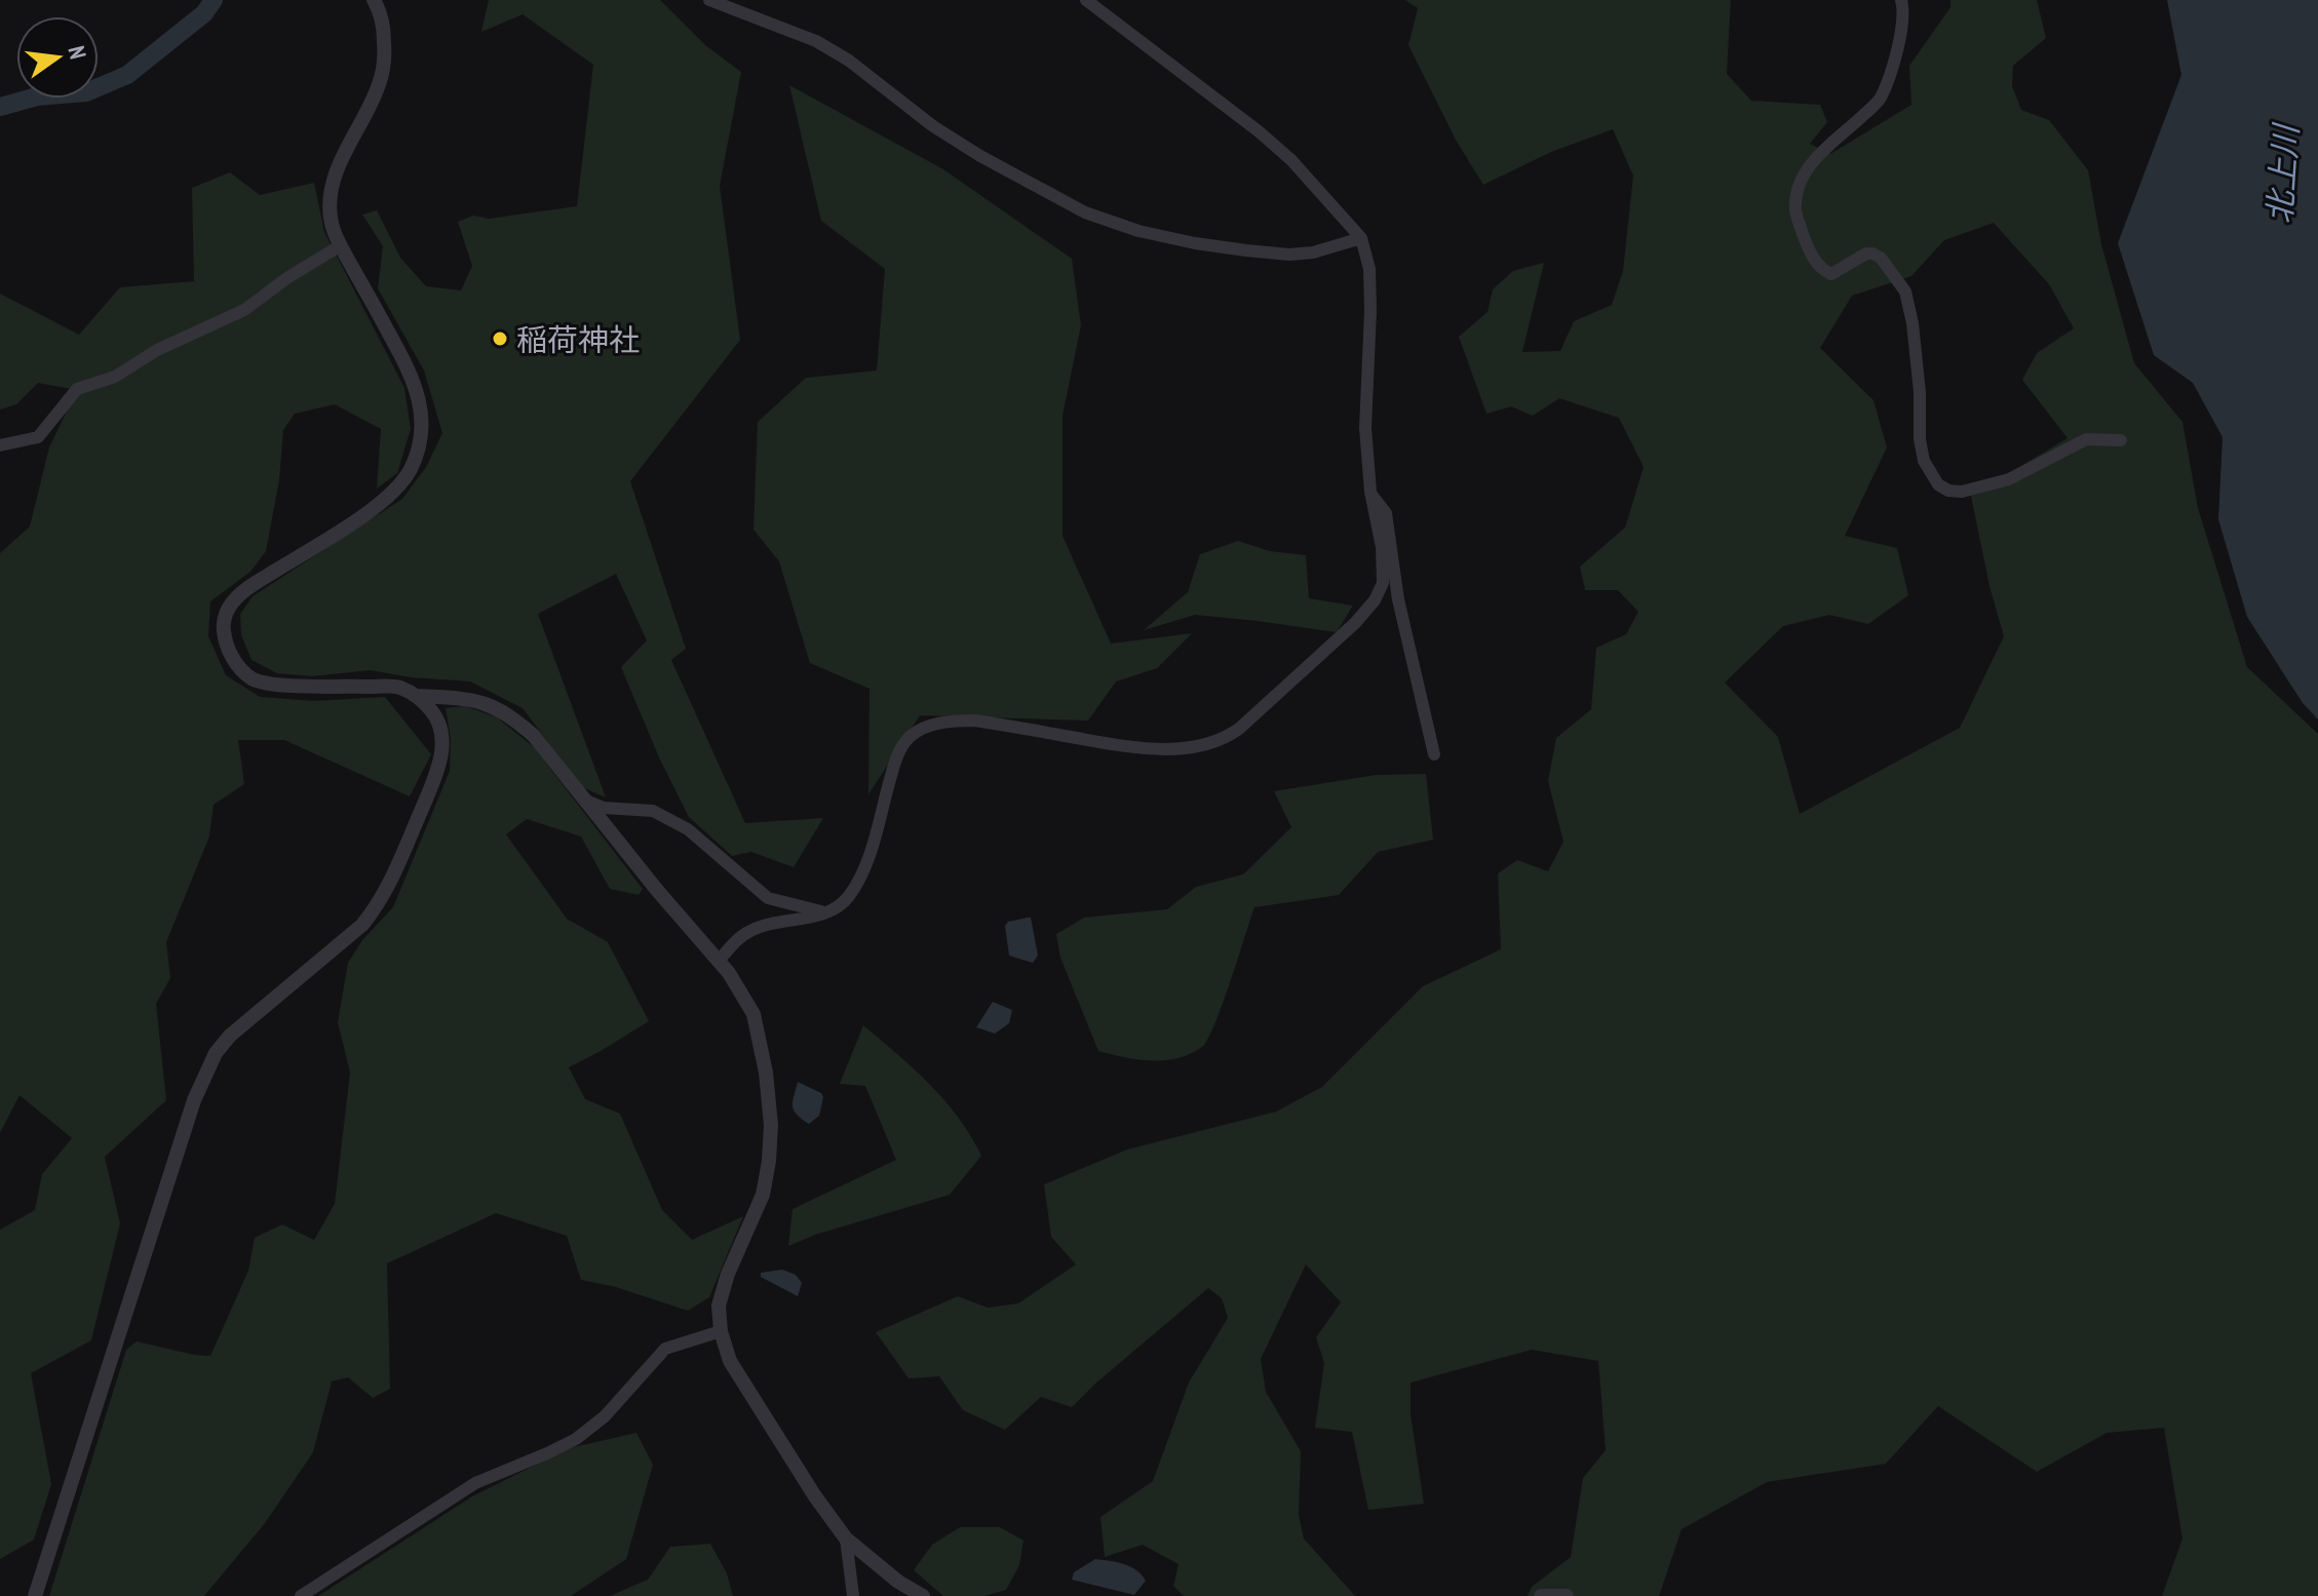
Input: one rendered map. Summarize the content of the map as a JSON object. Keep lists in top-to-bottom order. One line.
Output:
{"water":["北上川"],"places":["稲荷神社"],"north":"right"}
